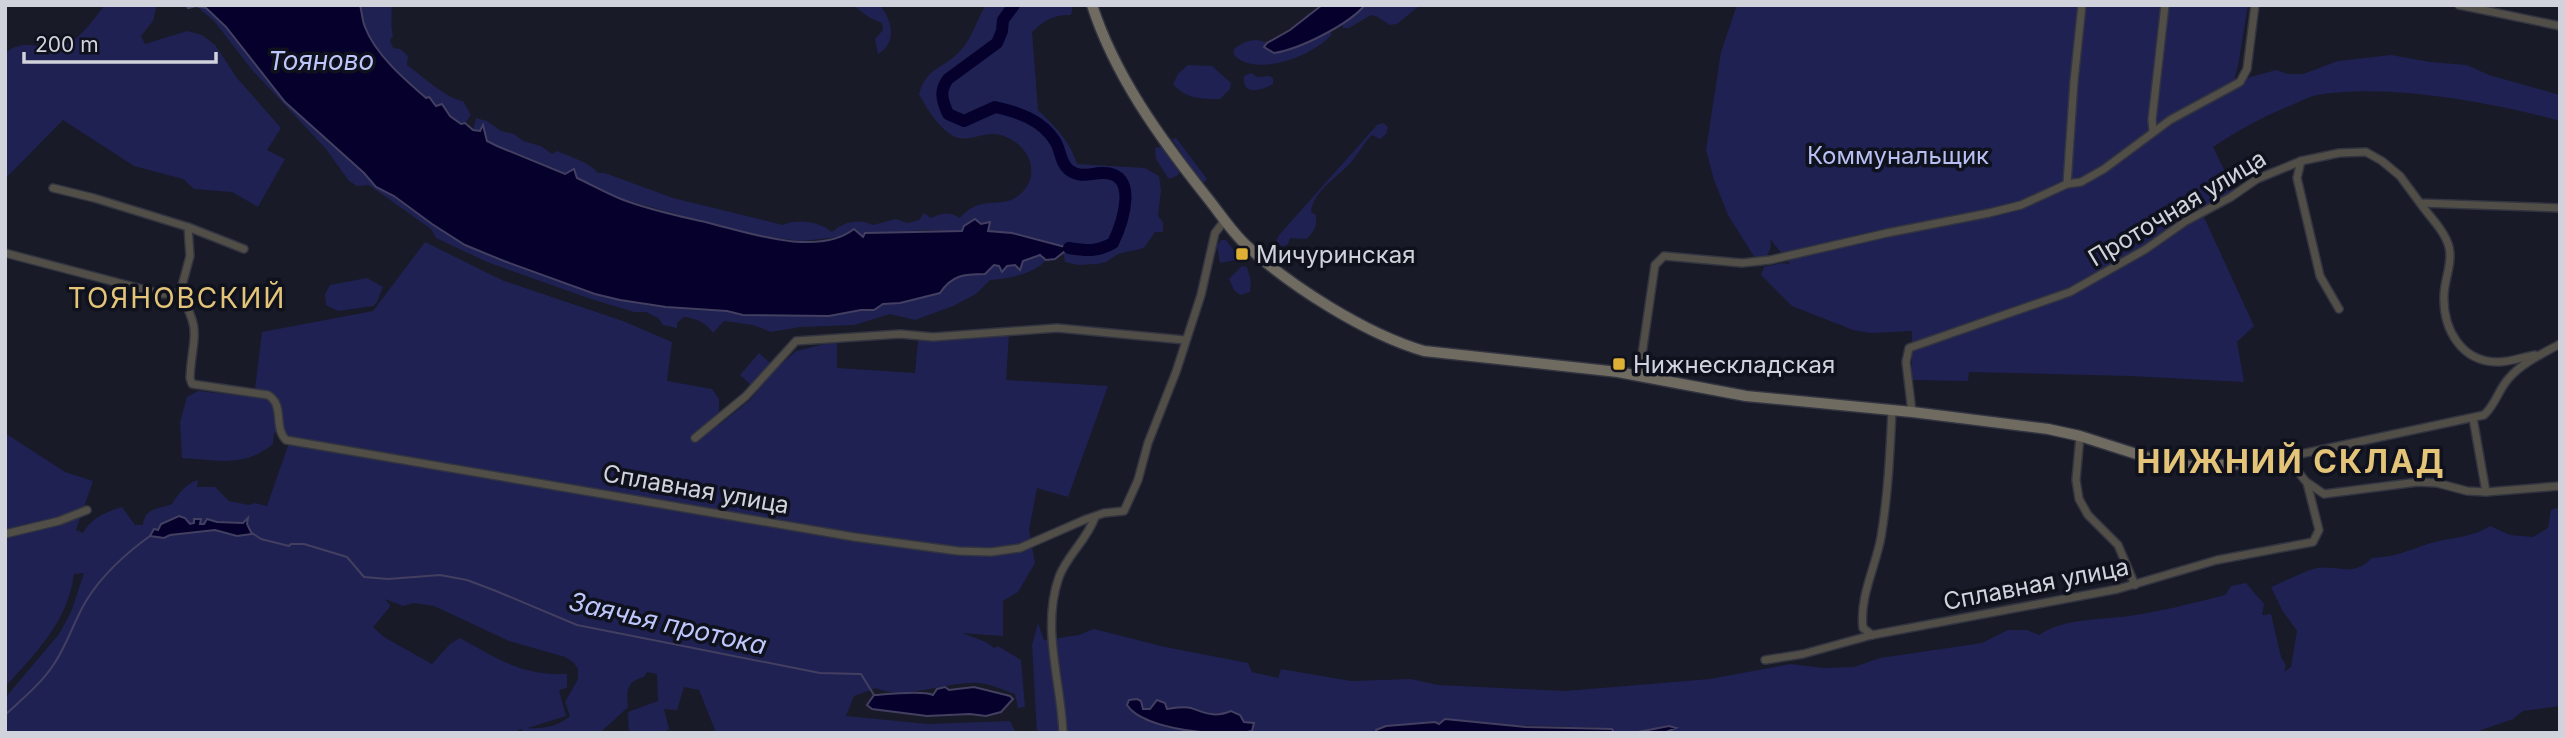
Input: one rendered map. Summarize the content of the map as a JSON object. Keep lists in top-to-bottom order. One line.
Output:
{"streets":{"street":["Проточная улица","Сплавная улица"]},"districts":["ТОЯНОВСКИЙ","НИЖНИЙ СКЛАД"],"water":["Тояново","Заячья протока"],"parks":["Коммунальщик"],"places":{"transit":["Мичуринская","Нижнескладская"]},"scale_bar":"200 m"}
